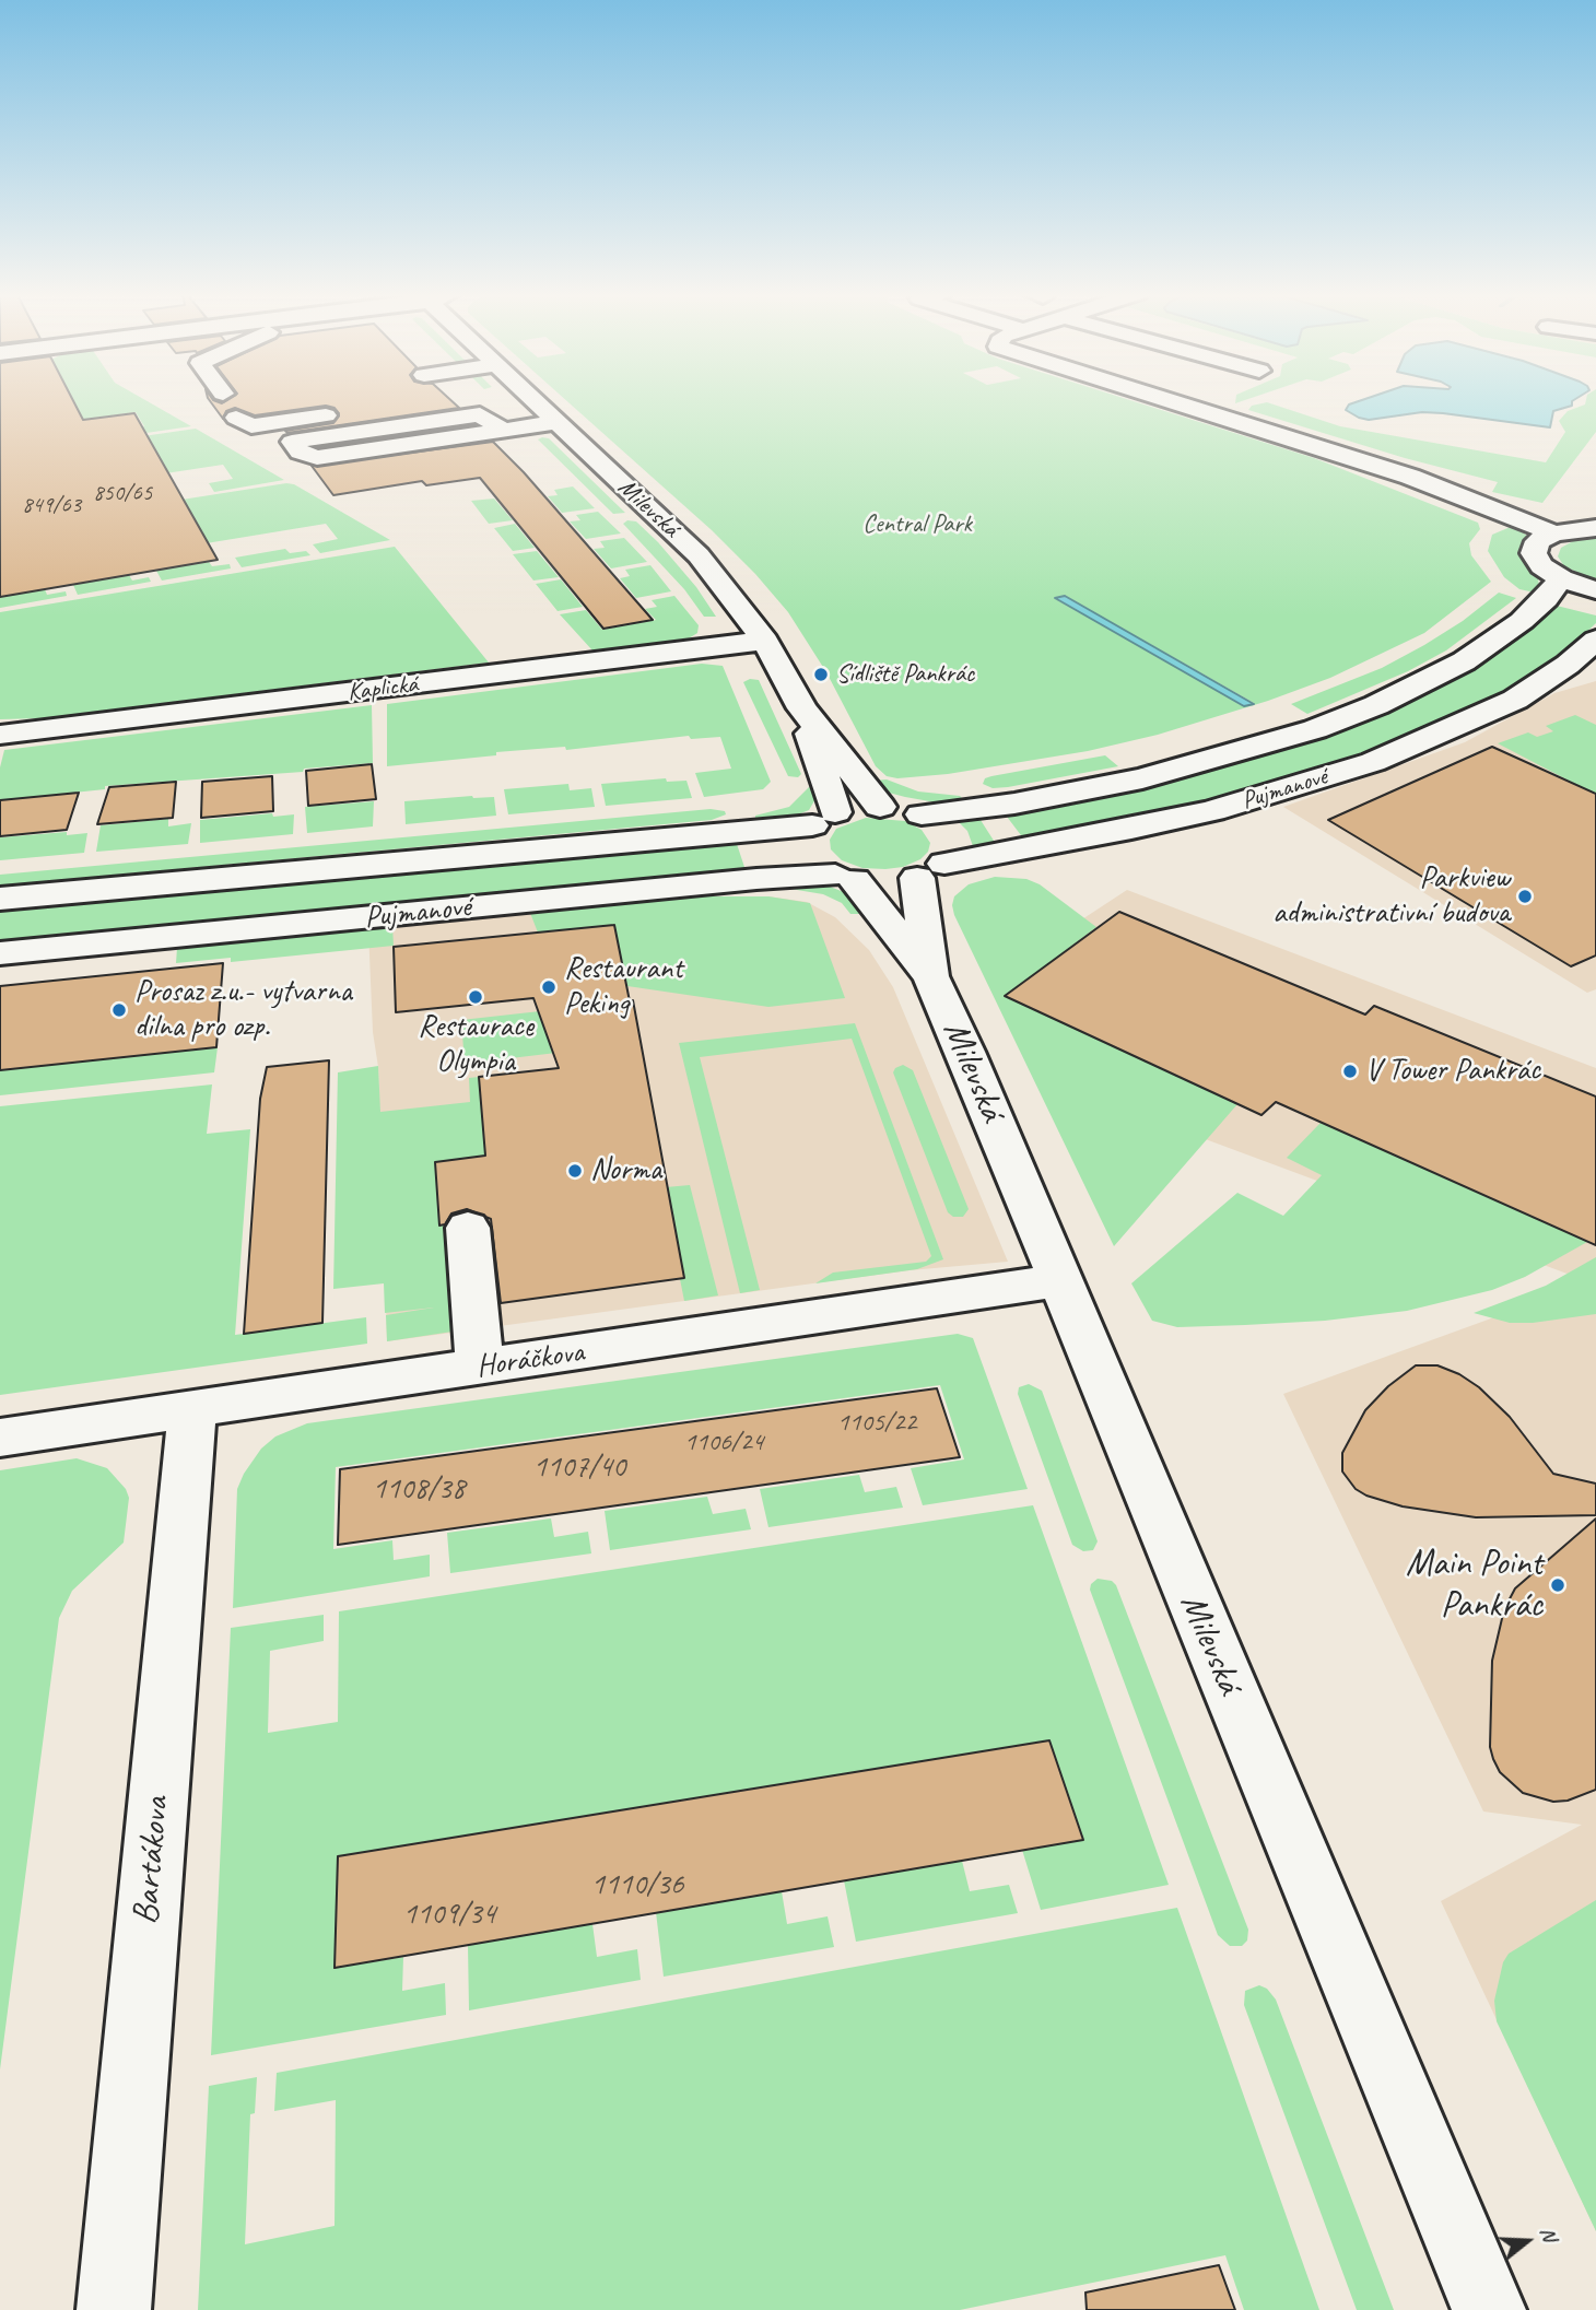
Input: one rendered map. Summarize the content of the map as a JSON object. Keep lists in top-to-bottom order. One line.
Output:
{"streets":{"street":["Milevská","Kaplická","Pujmanové","Horáčkova","Bartákova"]},"crossings":[["Milevská","Kaplická"],["Milevská","Pujmanové"],["Milevská","Horáčkova"],["Horáčkova","Bartákova"]],"parks":["Central Park"],"places":["Sídliště Pankrác","Parkview administrativní budova","Restaurant Peking","Restaurace Olympia","Prosaz z.u.- vytvarna dilna pro ozp.","V Tower Pankrác","Norma","Main Point Pankrác"],"house_numbers":["850/65","849/63","1105/22","1106/24","1107/40","1108/38","1110/36","1109/34"],"north":"right"}
